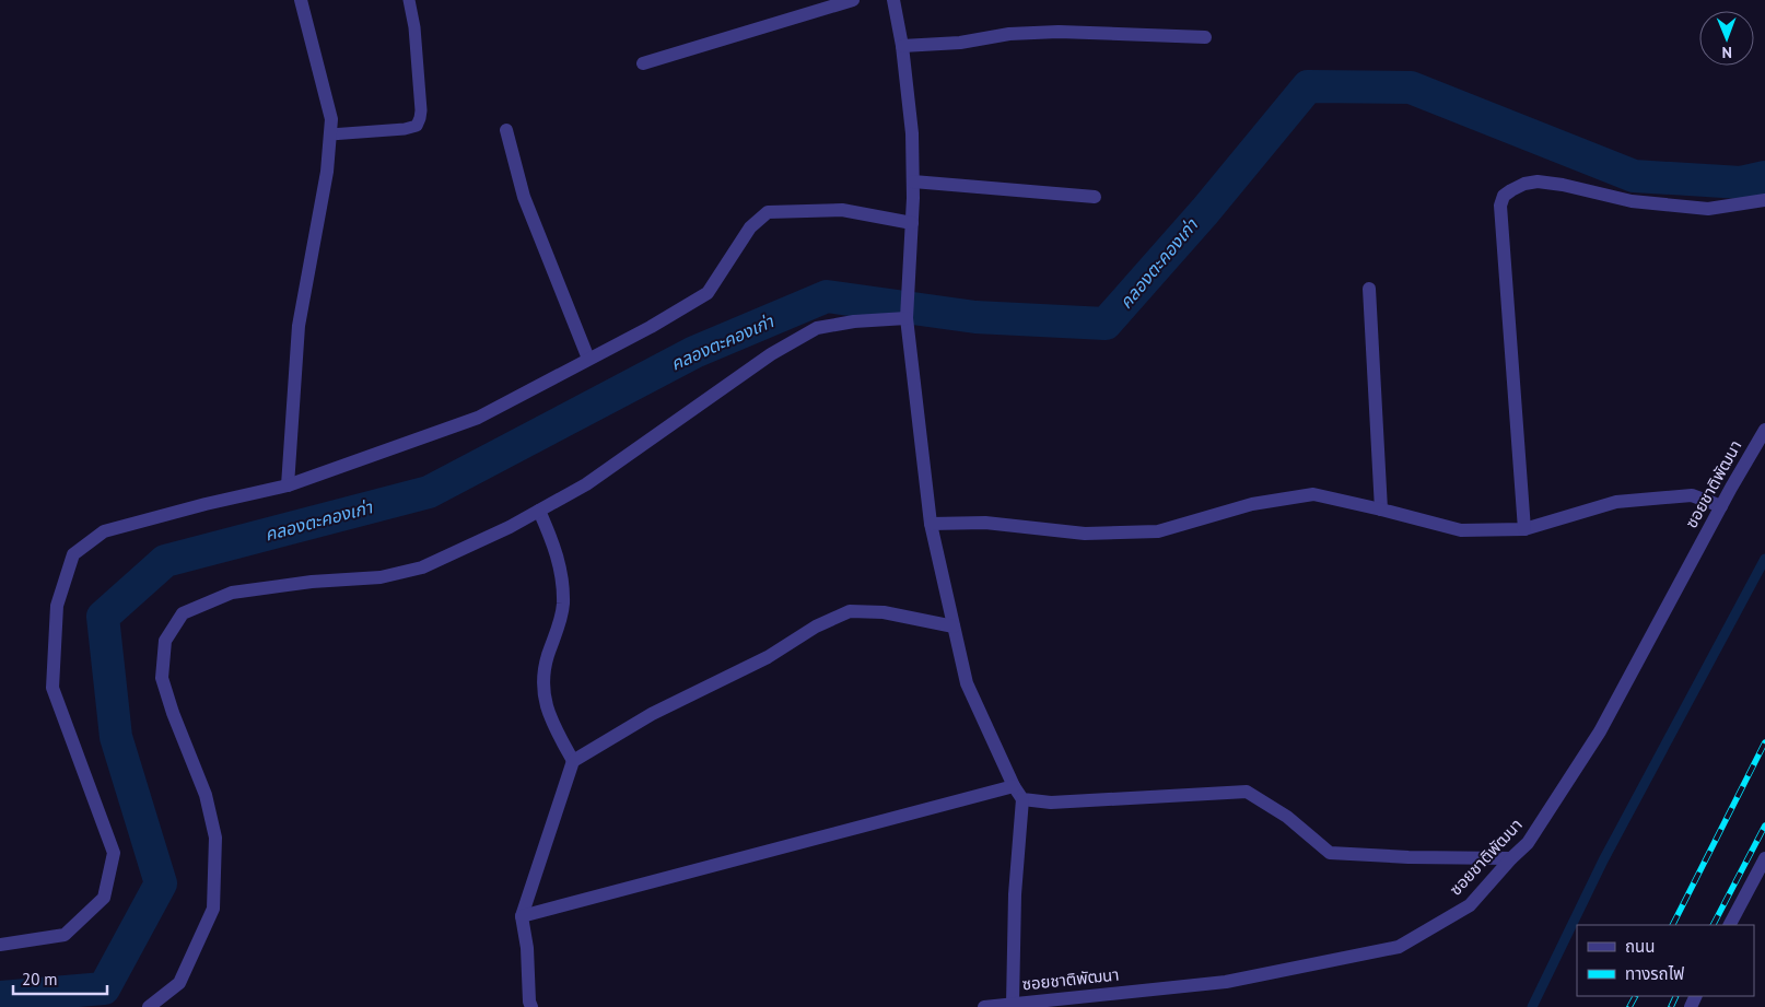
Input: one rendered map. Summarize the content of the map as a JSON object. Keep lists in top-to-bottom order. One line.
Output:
{"streets":{"street":["ซอยชาติพัฒนา"]},"water":["คลองตะคองเก่า"],"legend":["ถนน","ทางรถไฟ"],"scale_bar":"20 m","north":"bottom"}
